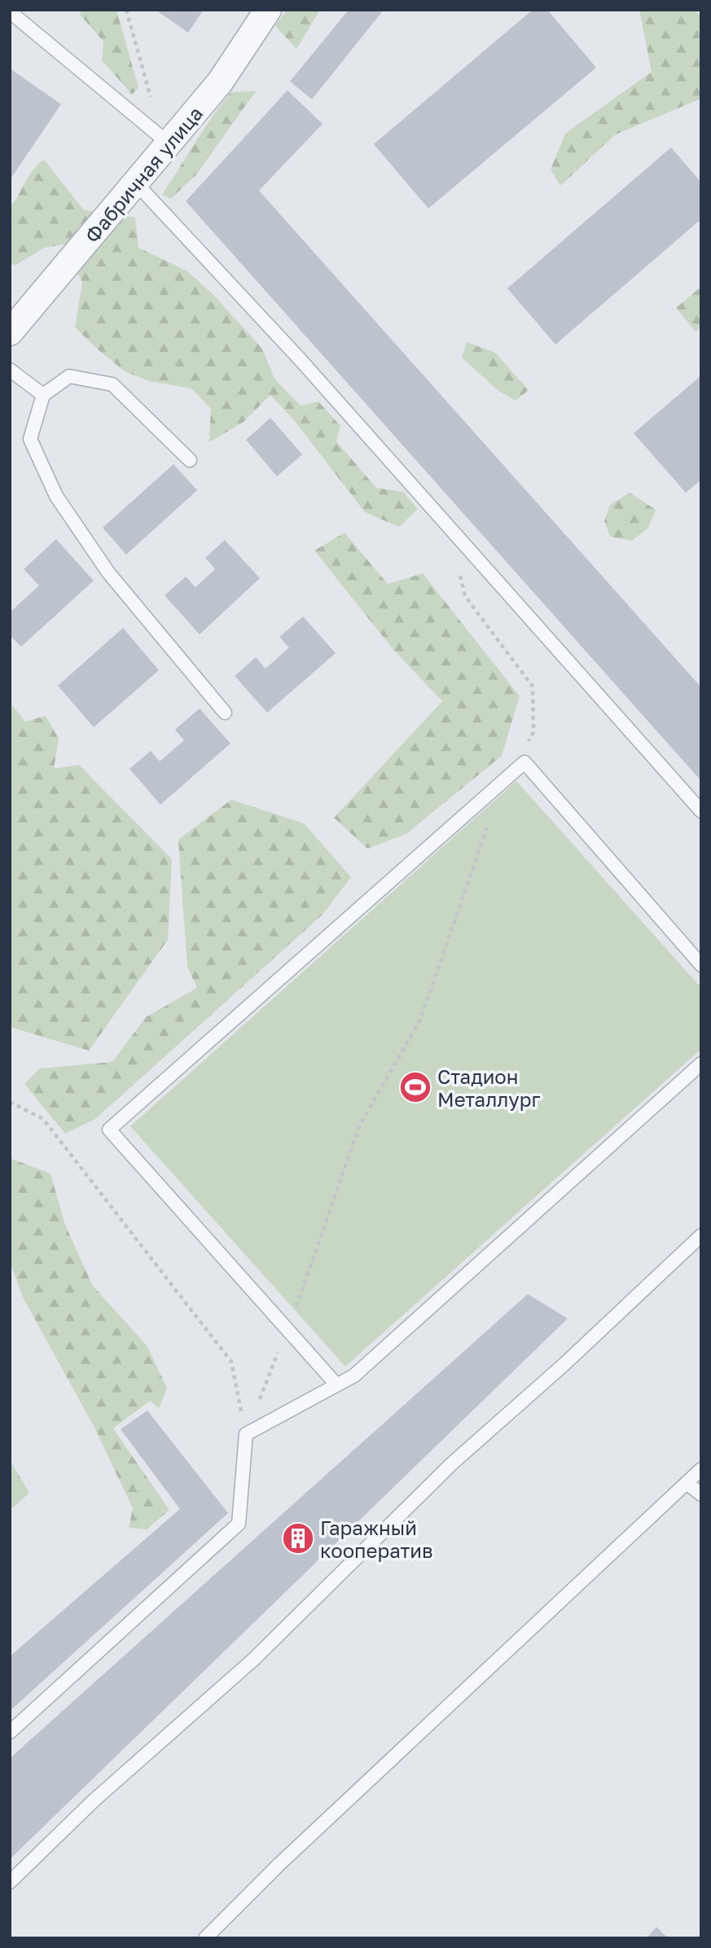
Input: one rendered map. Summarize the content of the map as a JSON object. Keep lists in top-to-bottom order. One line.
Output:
{"streets":{"street":["Фабричная улица"]},"places":{"sports":["Стадион Металлург"],"building":["Гаражный кооператив"]}}
